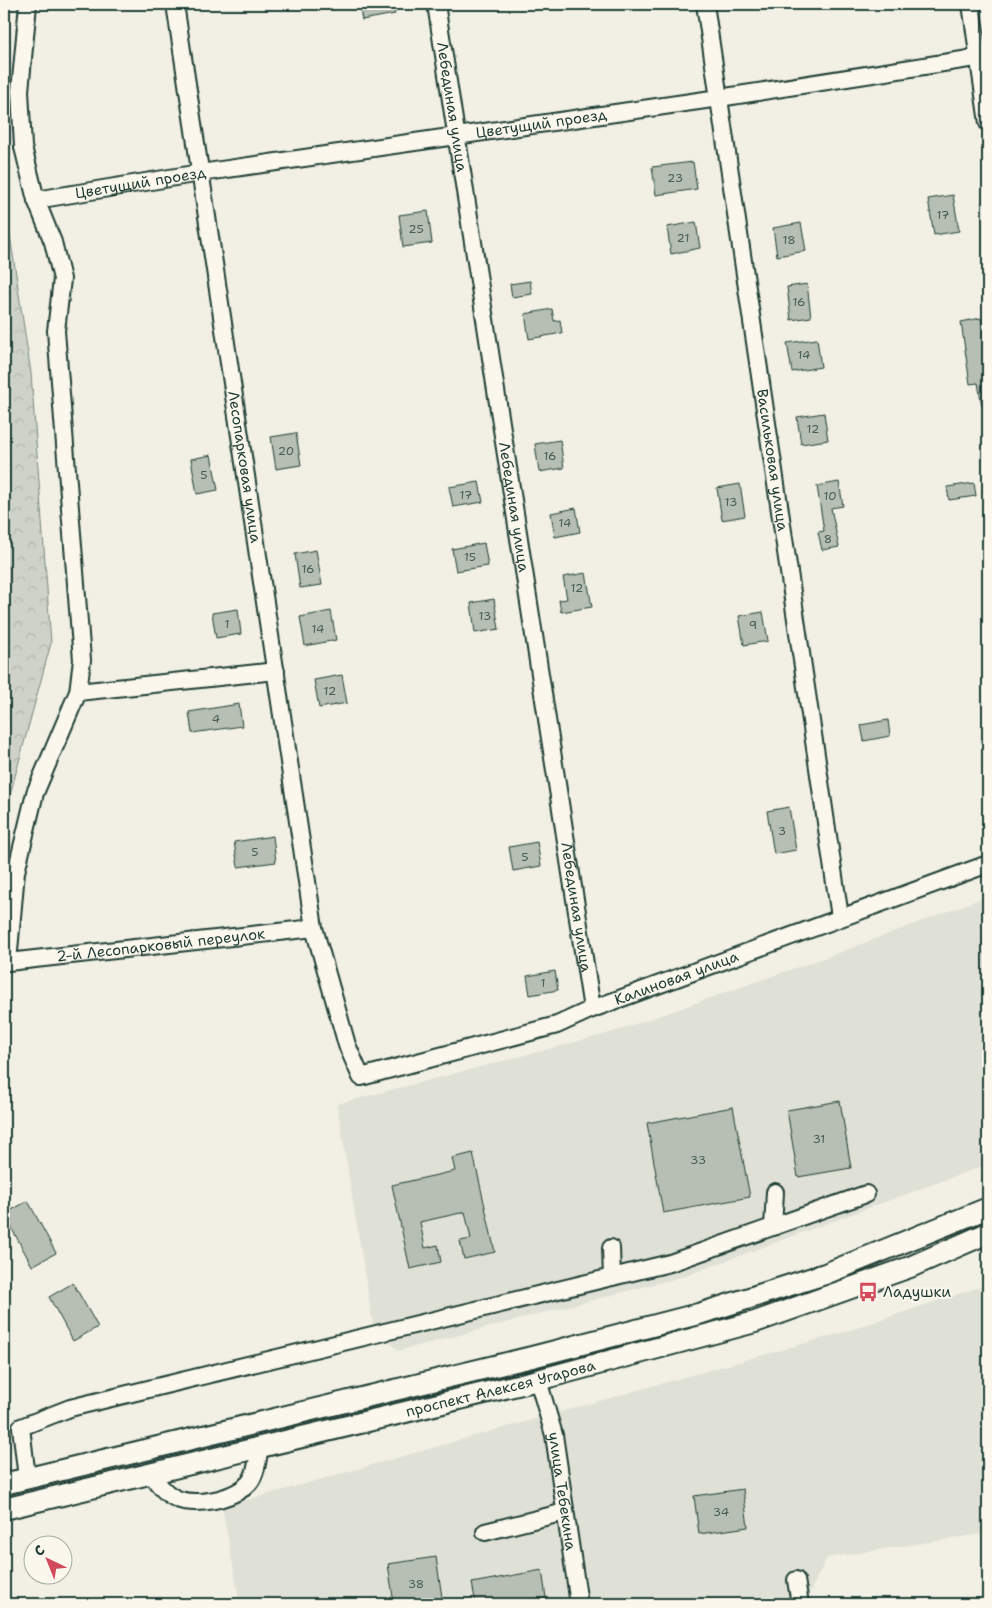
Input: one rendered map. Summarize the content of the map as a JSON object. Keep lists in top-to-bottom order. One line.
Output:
{"streets":{"main road":["проспект Алексея Угарова"],"street":["Лебединая улица","Цветущий проезд","Васильковая улица","Лесопарковая улица","2-й Лесопарковый переулок","Калиновая улица","улица Тебекина"]},"crossings":[["Лебединая улица","Цветущий проезд"],["Лебединая улица","Калиновая улица"],["Цветущий проезд","Васильковая улица"],["Цветущий проезд","Лесопарковая улица"],["Васильковая улица","Калиновая улица"],["Лесопарковая улица","2-й Лесопарковый переулок"],["Лесопарковая улица","Калиновая улица"],["проспект Алексея Угарова","улица Тебекина"]],"places":{"bus stop":["Ладушки"]},"house_numbers":["23","17","25","21","18","16","14","12","20","16","5","17","10","13","14","8","15","16","12","13","1","9","14","12","4","3","5","5","1","31","33","34","38"],"north":"top left"}
